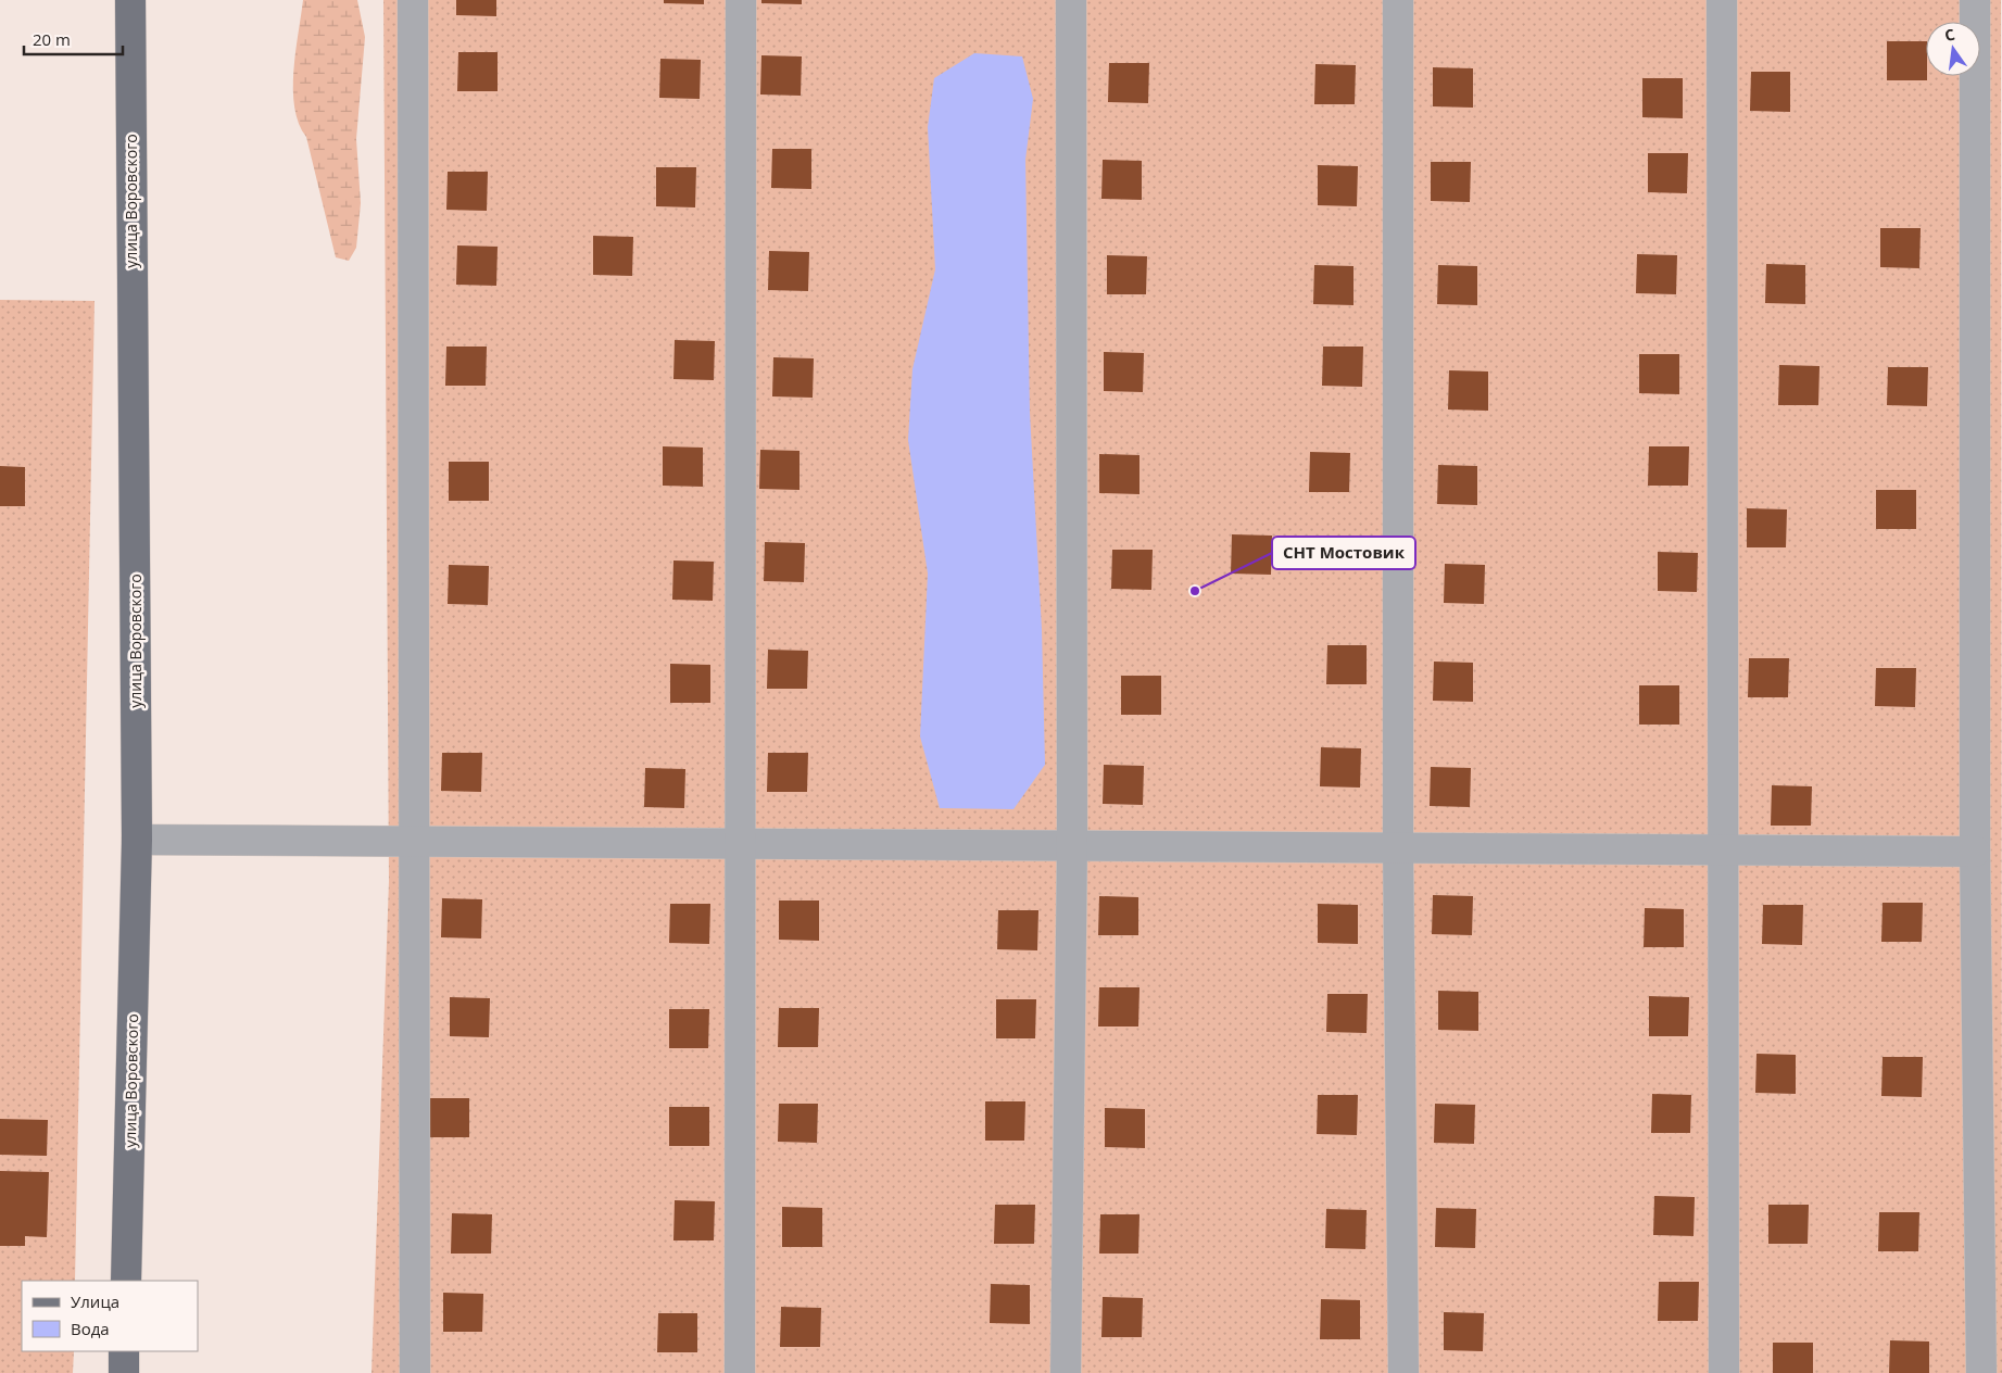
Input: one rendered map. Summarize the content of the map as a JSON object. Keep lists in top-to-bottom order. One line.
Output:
{"streets":{"main road":["улица Воровского"]},"places":["СНТ Мостовик"],"legend":["Улица","Вода"],"scale_bar":"20 m","north":"top"}
